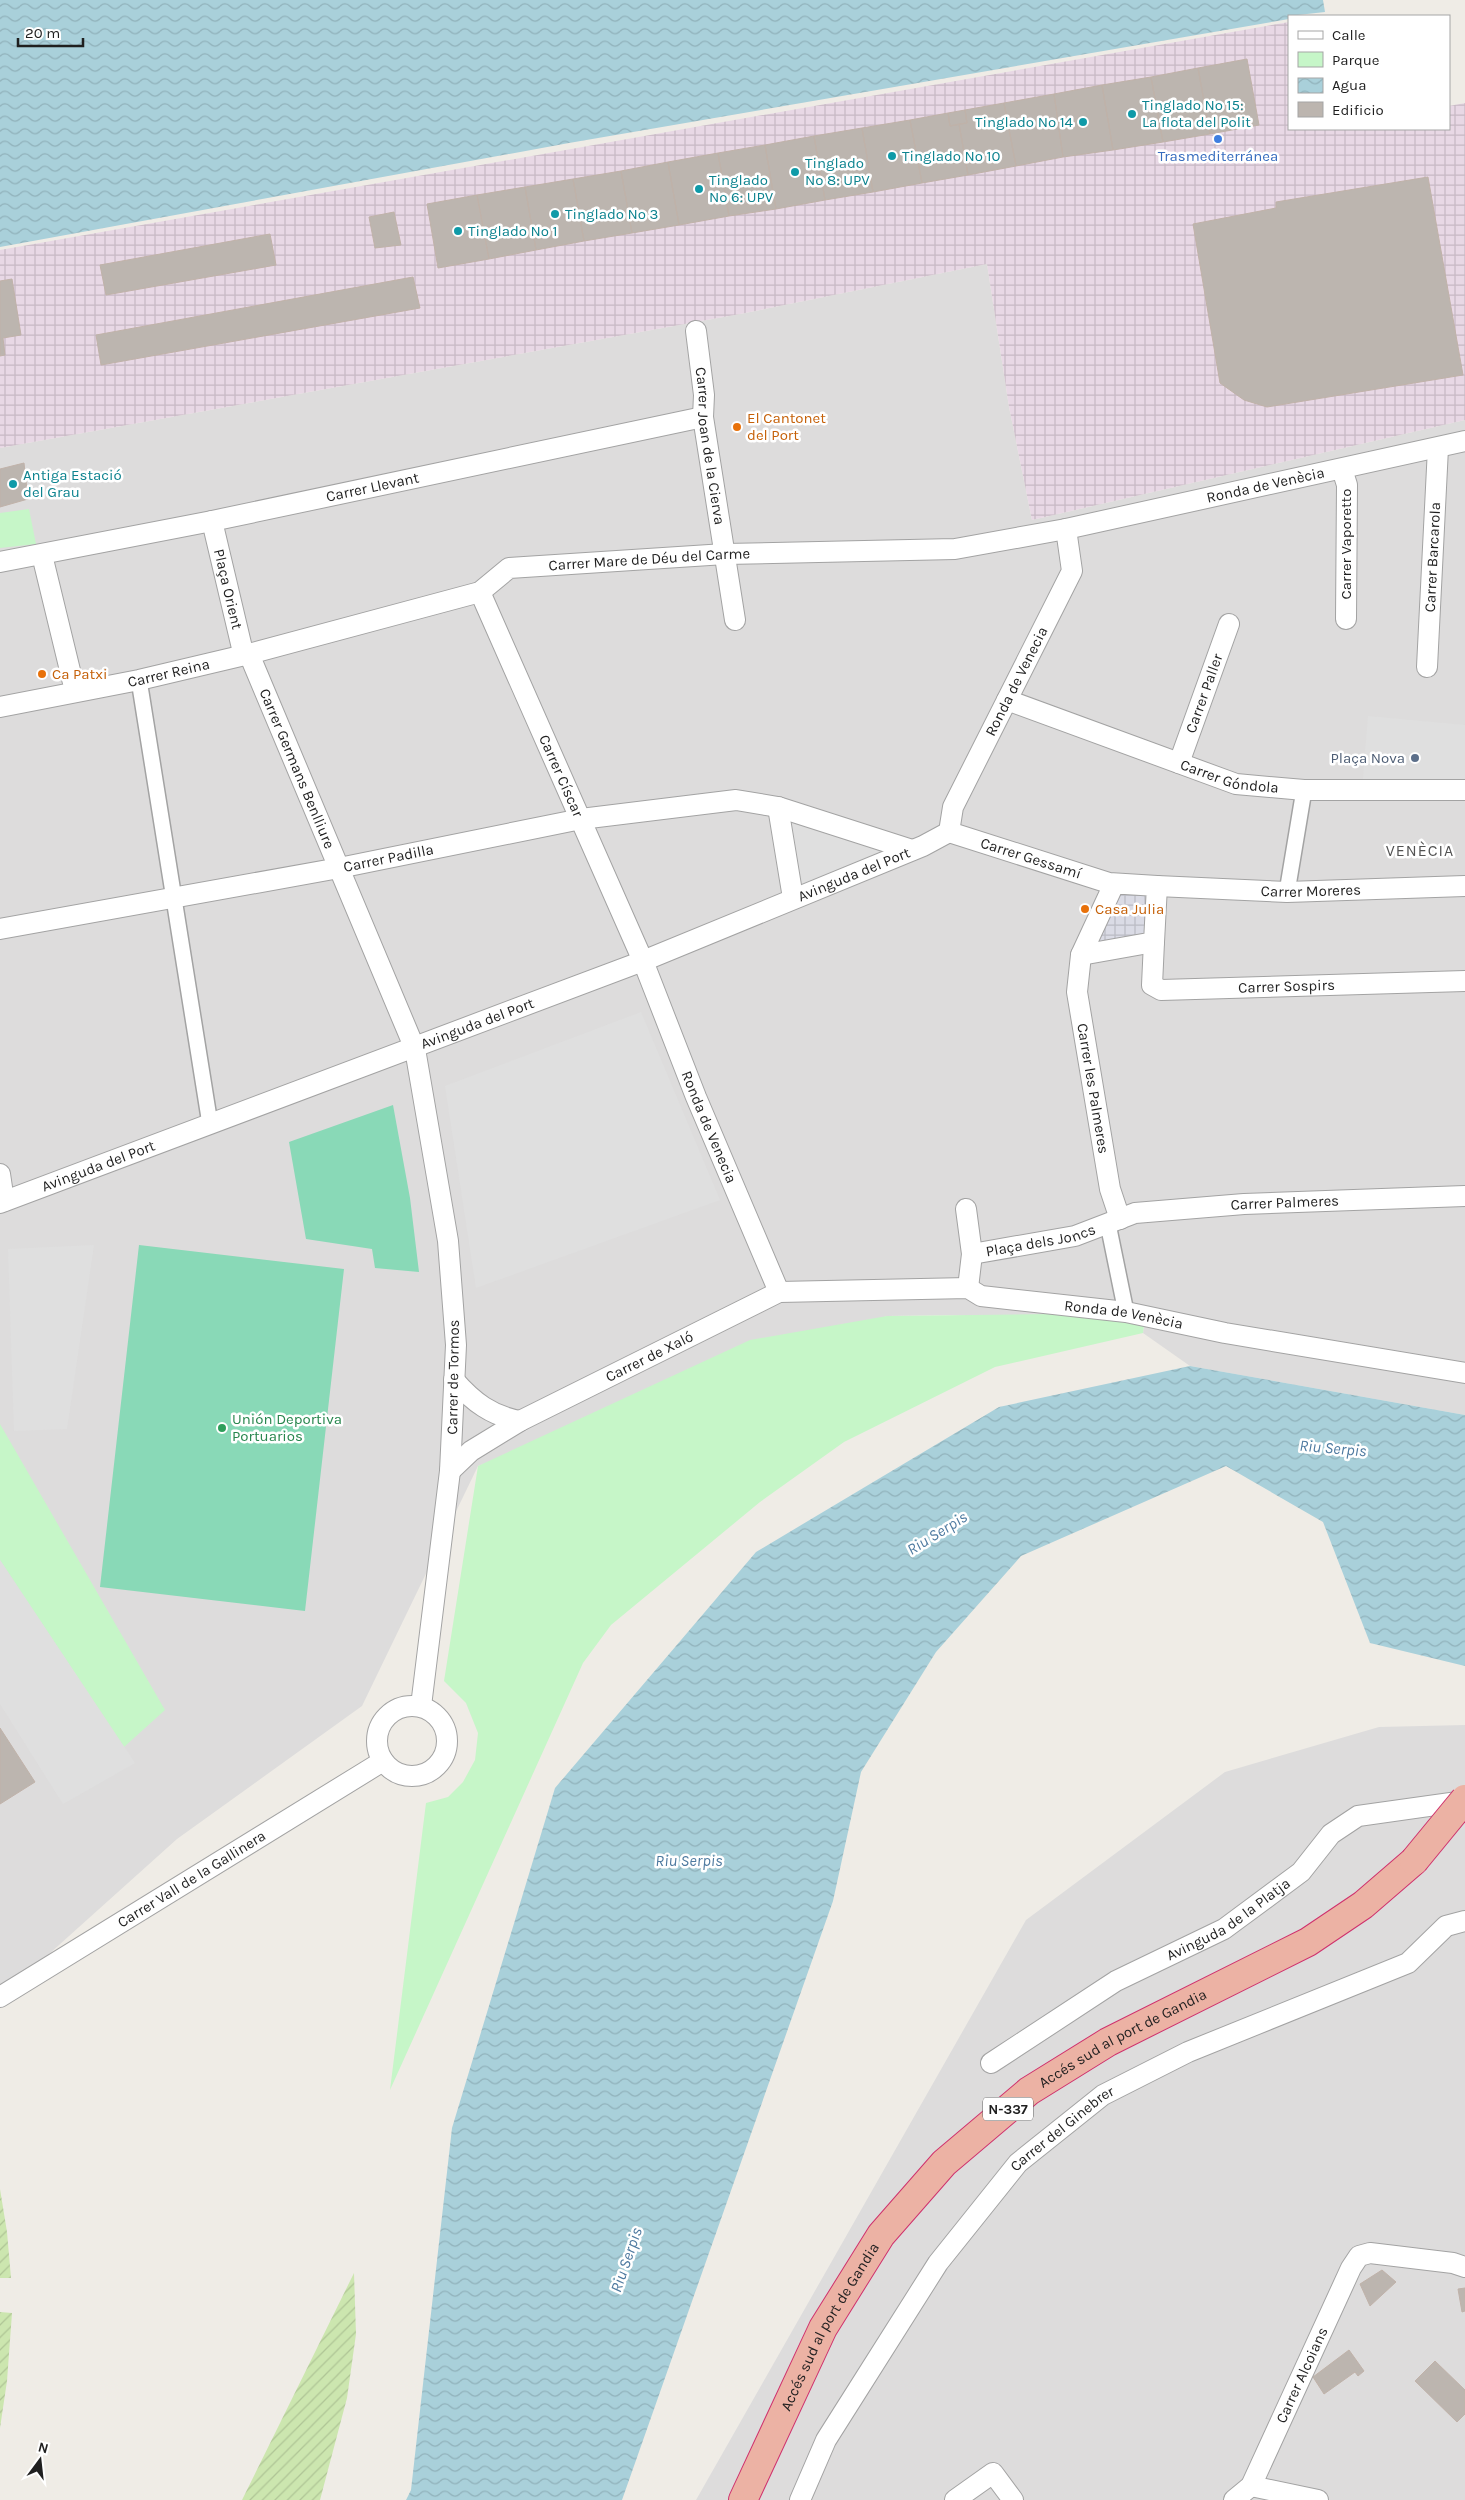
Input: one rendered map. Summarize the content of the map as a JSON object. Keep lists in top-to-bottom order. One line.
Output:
{"streets":{"highway":["Accés sud al port de Gandia","N-337"],"street":["Carrer Joan de la Cierva","Ronda de Venècia","Carrer Llevant","Carrer Vaporetto","Carrer Barcarola","Carrer Mare de Déu del Carme","Plaça Orient","Carrer Reina","Ronda de Venecia","Carrer Paller","Carrer Germans Benlliure","Carrer Góndola","Carrer Císcar","Carrer Padilla","Carrer Gessamí","Avinguda del Port","Carrer Moreres","Carrer Sospirs","Carrer les Palmeres","Carrer Palmeres","Plaça dels Joncs","Carrer de Xaló","Carrer de Tormos","Carrer Vall de la Gallinera","Avinguda de la Platja","Carrer del Ginebrer","Carrer Alcoians"]},"crossings":[["Carrer Joan de la Cierva","Carrer Llevant"],["Carrer Joan de la Cierva","Carrer Mare de Déu del Carme"],["Ronda de Venècia","Carrer Vaporetto"],["Ronda de Venècia","Carrer Barcarola"],["Ronda de Venècia","Carrer Mare de Déu del Carme"],["Ronda de Venècia","Ronda de Venecia"],["Ronda de Venècia","Plaça dels Joncs"],["Ronda de Venècia","Carrer de Xaló"],["Carrer Llevant","Plaça Orient"],["Carrer Mare de Déu del Carme","Plaça Orient"],["Carrer Mare de Déu del Carme","Carrer Reina"],["Carrer Mare de Déu del Carme","Ronda de Venecia"],["Carrer Mare de Déu del Carme","Carrer Germans Benlliure"],["Carrer Mare de Déu del Carme","Carrer Císcar"],["Plaça Orient","Carrer Reina"],["Plaça Orient","Carrer Germans Benlliure"],["Carrer Reina","Carrer Germans Benlliure"],["Ronda de Venecia","Carrer Góndola"],["Ronda de Venecia","Carrer Císcar"],["Ronda de Venecia","Carrer Gessamí"],["Ronda de Venecia","Avinguda del Port"],["Ronda de Venecia","Carrer de Xaló"],["Carrer Paller","Carrer Góndola"],["Carrer Germans Benlliure","Carrer Padilla"],["Carrer Germans Benlliure","Avinguda del Port"],["Carrer Germans Benlliure","Carrer de Tormos"],["Carrer Císcar","Carrer Padilla"],["Carrer Císcar","Avinguda del Port"],["Carrer Padilla","Avinguda del Port"],["Carrer Gessamí","Avinguda del Port"],["Carrer Gessamí","Carrer Moreres"],["Carrer Gessamí","Carrer les Palmeres"],["Avinguda del Port","Carrer de Tormos"],["Carrer les Palmeres","Carrer Palmeres"],["Carrer les Palmeres","Plaça dels Joncs"],["Carrer Palmeres","Plaça dels Joncs"],["Carrer de Xaló","Carrer de Tormos"],["Carrer de Tormos","Carrer Vall de la Gallinera"],["Avinguda de la Platja","Accés sud al port de Gandia"]],"districts":["VENÈCIA"],"water":["Riu Serpis"],"places":["Tinglado Nº 15: La flota del Polit","Tinglado Nº 14","Trasmediterránea","Tinglado Nº 10","Tinglado Nº 8: UPV","Tinglado Nº 6: UPV","Tinglado Nº 3","Tinglado Nº 1","El Cantonet del Port","Antiga Estació del Grau","Ca Patxi","Plaça Nova","Casa Julia","Unión Deportiva Portuarios"],"legend":["Calle","Parque","Agua","Edificio"],"scale_bar":"20 m","north":"top"}
